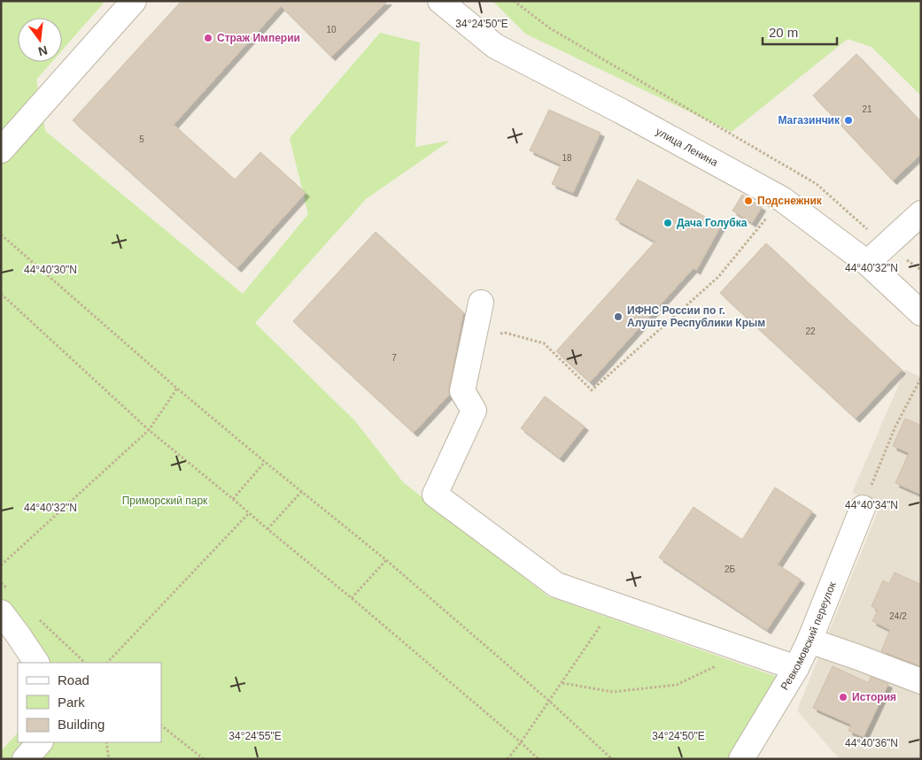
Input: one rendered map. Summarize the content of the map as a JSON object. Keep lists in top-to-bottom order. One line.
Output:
{"streets":{"street":["улица Ленина","Ревкомовский переулок"]},"parks":["Приморский парк"],"places":["Страж Империи","Магазинчик","Подснежник","Дача Голубка","ИФНС России по г. Алуште Республики Крым","История"],"house_numbers":["10","21","5","18","22","7","2Б","24/2"],"legend":["Road","Park","Building"],"scale_bar":"20 m","north":"bottom","coordinates":["34°24'50\"E","44°40'32\"N","44°40'30\"N","44°40'34\"N","34°24'55\"E","44°40'36\"N"]}
